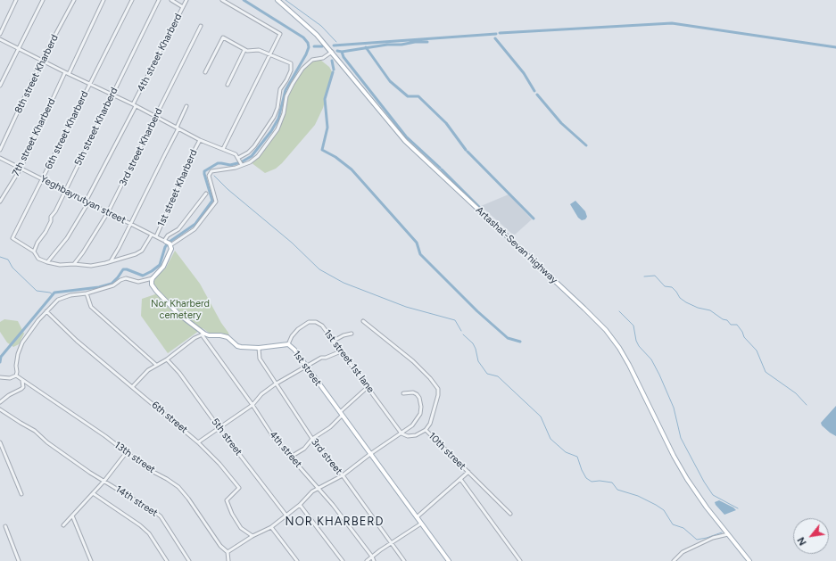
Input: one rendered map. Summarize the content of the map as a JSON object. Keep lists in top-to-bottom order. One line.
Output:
{"streets":{"main road":["Artashat-Sevan highway","1st street"],"street":["4th street Kharberd","8th street Kharberd","5th street Kharberd","6th street Kharberd","7th street Kharberd","3rd street Kharberd","1st street Kharberd","Yeghbayrutyan street","1st street 1st lane","6th street","5th street","4th street","10th street","3rd street","13th street","14th street"]},"crossings":[["4th street Kharberd","1st street Kharberd"],["4th street Kharberd","Yeghbayrutyan street"],["5th street Kharberd","6th street Kharberd"],["5th street Kharberd","Yeghbayrutyan street"],["6th street Kharberd","Yeghbayrutyan street"],["7th street Kharberd","Yeghbayrutyan street"],["3rd street Kharberd","1st street Kharberd"],["3rd street Kharberd","Yeghbayrutyan street"],["1st street Kharberd","Yeghbayrutyan street"],["1st street 1st lane","1st street"],["1st street","4th street"],["1st street","3rd street"]],"districts":["NOR KHARBERD"],"parks":["Nor Kharberd cemetery"],"north":"bottom left"}
